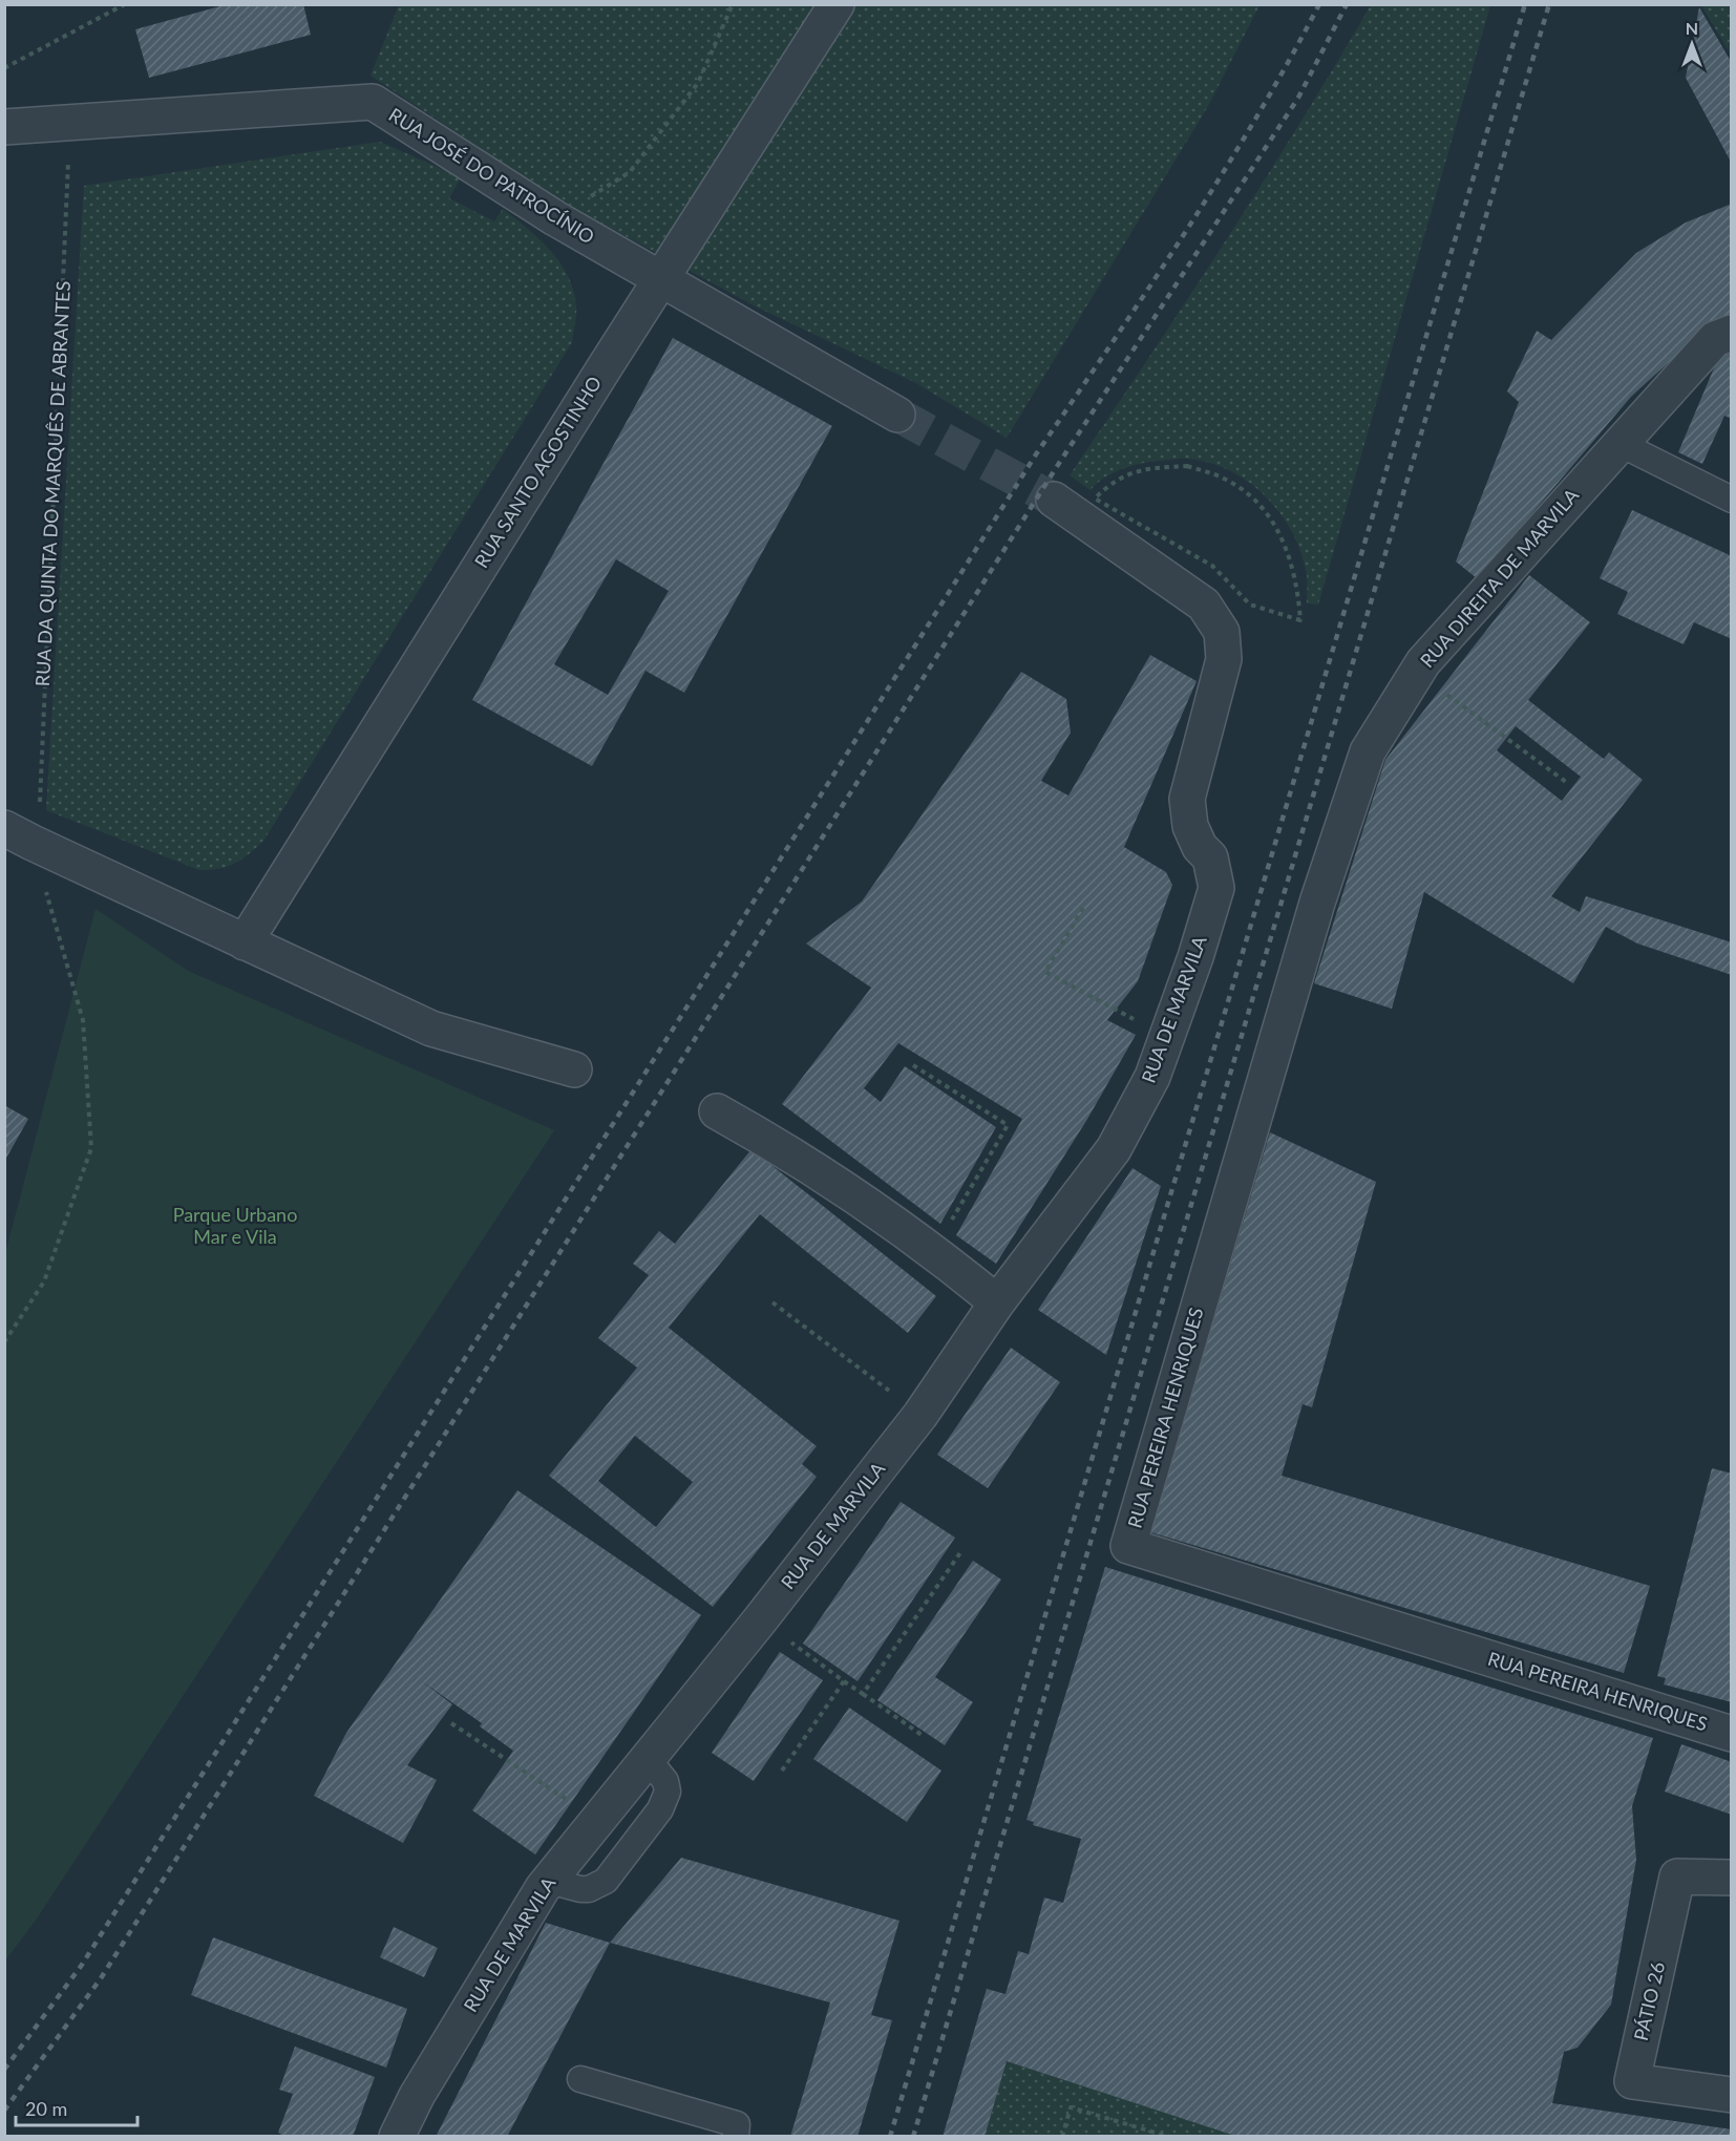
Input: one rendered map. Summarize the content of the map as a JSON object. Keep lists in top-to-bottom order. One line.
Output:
{"streets":{"street":["RUA JOSÉ DO PATROCÍNIO","RUA SANTO AGOSTINHO","RUA DIREITA DE MARVILA","RUA DE MARVILA","RUA PEREIRA HENRIQUES","PÁTIO 26"],"path":["RUA DA QUINTA DO MARQUÊS DE ABRANTES"]},"crossings":[["RUA JOSÉ DO PATROCÍNIO","RUA SANTO AGOSTINHO"],["RUA JOSÉ DO PATROCÍNIO","RUA DA QUINTA DO MARQUÊS DE ABRANTES"],["RUA DIREITA DE MARVILA","RUA PEREIRA HENRIQUES"]],"parks":["Parque Urbano Mar e Vila"],"scale_bar":"20 m","north":"top"}
